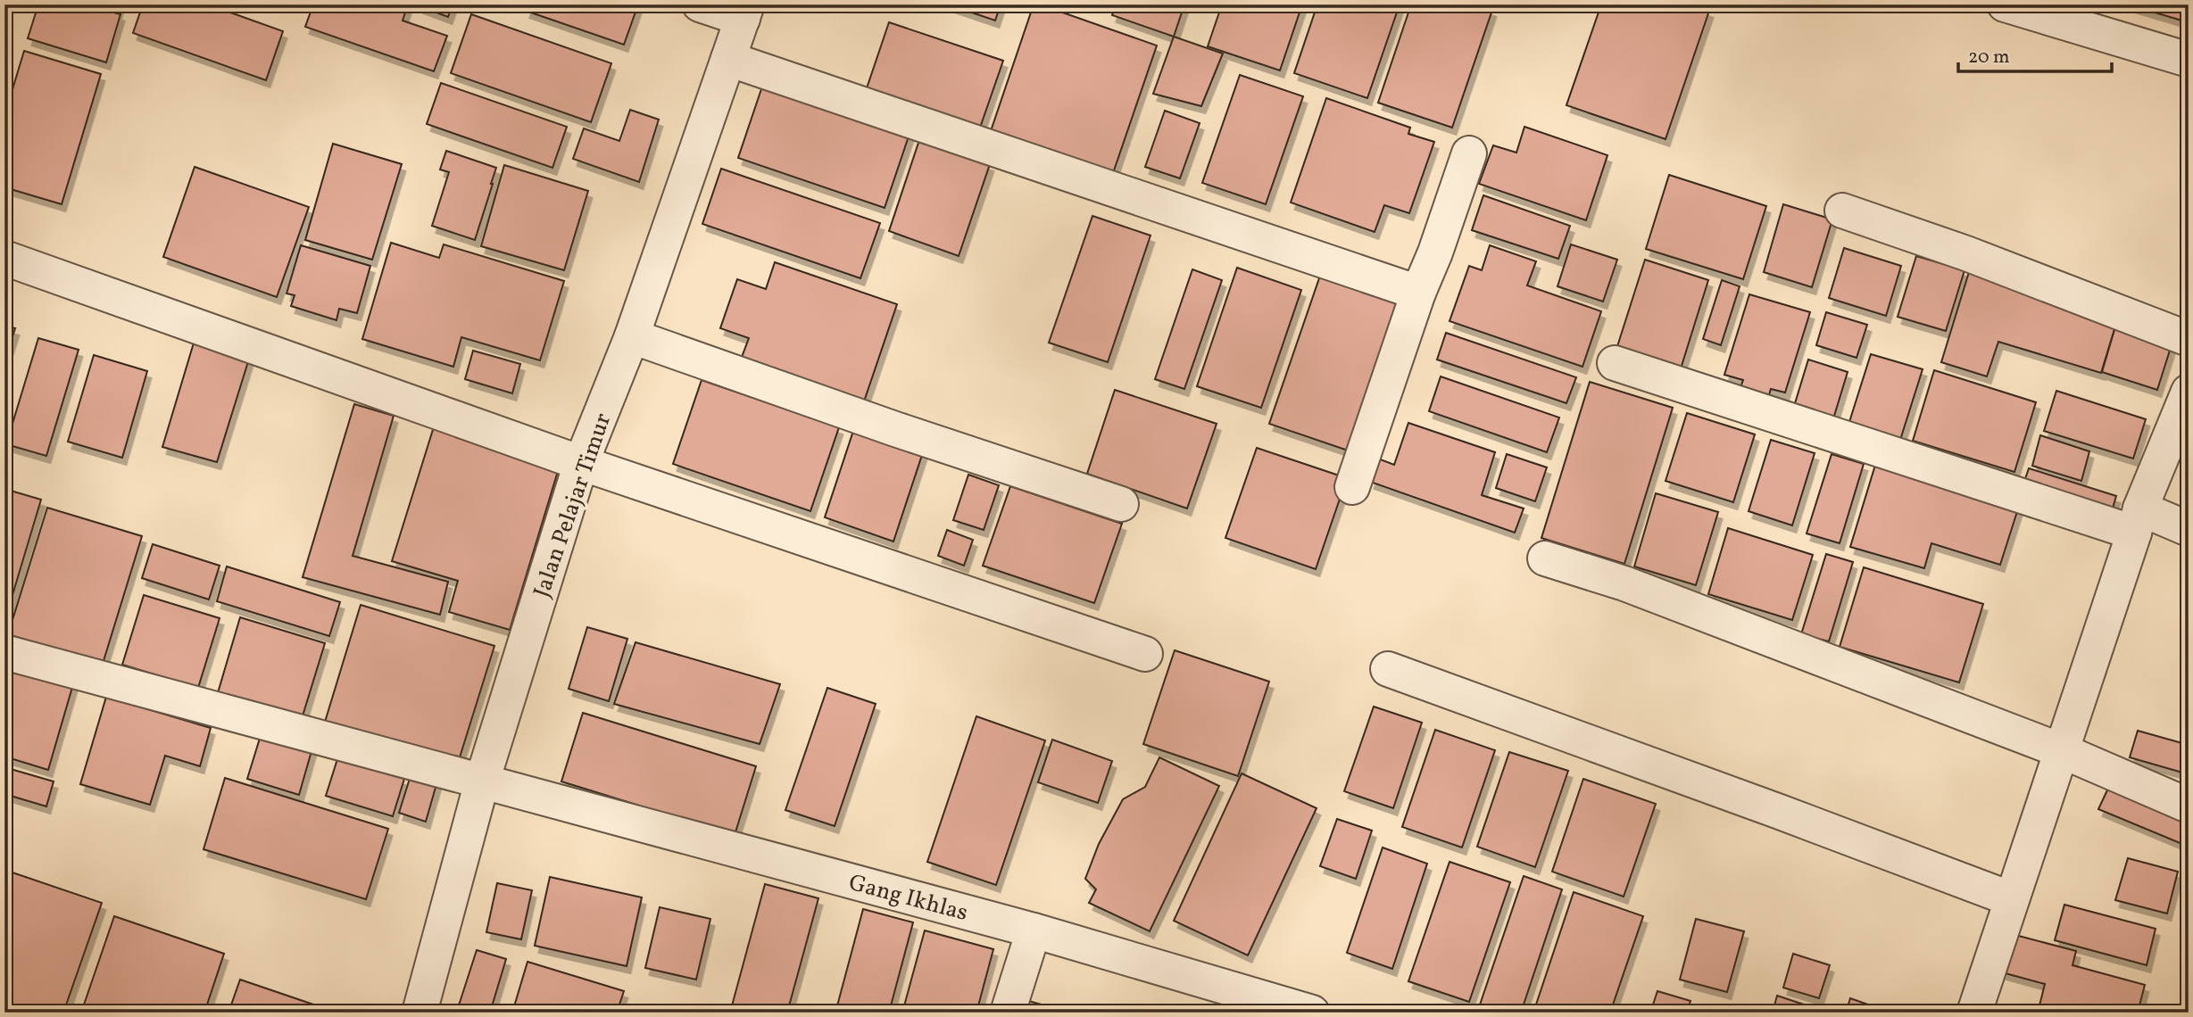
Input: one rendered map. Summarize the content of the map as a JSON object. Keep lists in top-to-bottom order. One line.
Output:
{"streets":{"street":["Jalan Pelajar Timur","Gang Ikhlas"]},"crossings":[["Jalan Pelajar Timur","Gang Ikhlas"]],"scale_bar":"20 m"}
